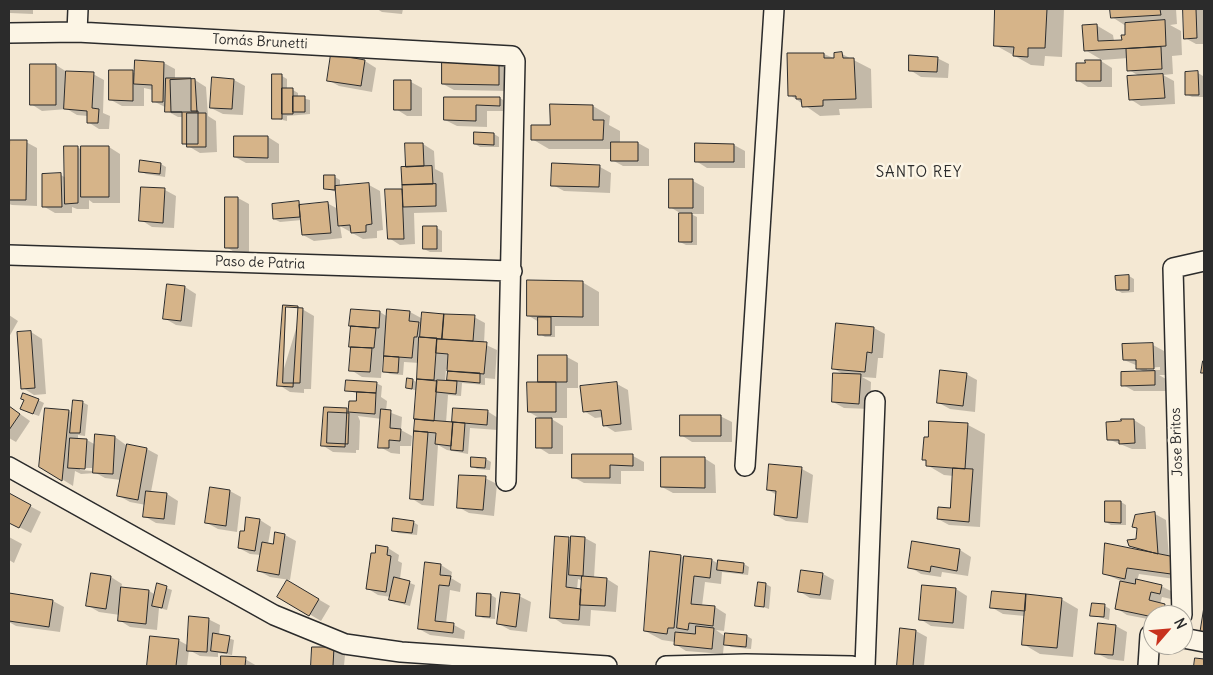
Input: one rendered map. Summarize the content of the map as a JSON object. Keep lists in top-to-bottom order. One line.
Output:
{"streets":{"street":["Tomás Brunetti","Paso de Patria","Jose Britos"]},"crossings":[["Tomás Brunetti","Paso de Patria"]],"districts":["SANTO REY"],"north":"top right"}
